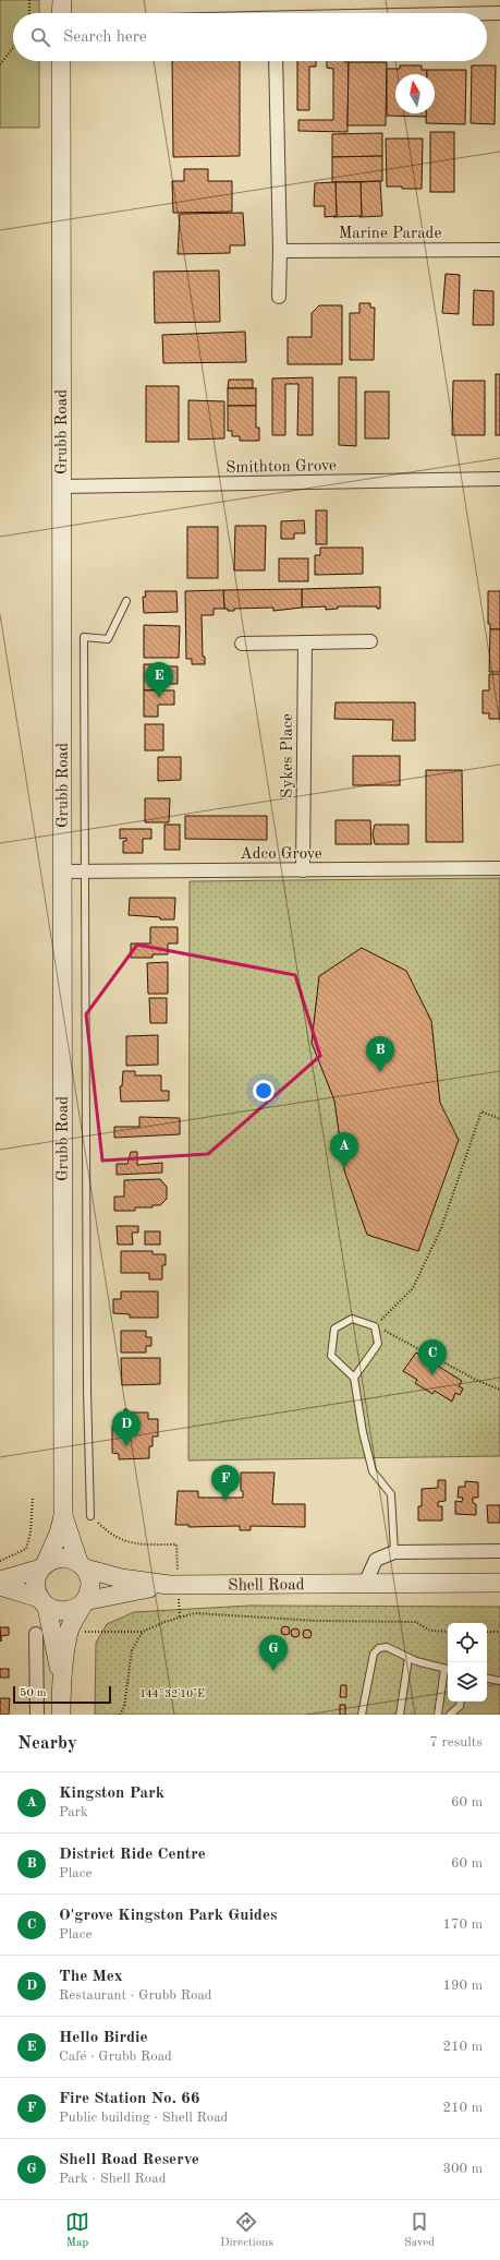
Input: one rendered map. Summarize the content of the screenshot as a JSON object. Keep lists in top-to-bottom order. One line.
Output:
{"streets":{"main road":["Grubb Road","Shell Road"],"street":["Marine Parade","Smithton Grove","Sykes Place","Adco Grove"]},"crossings":[["Grubb Road","Smithton Grove"],["Grubb Road","Adco Grove"],["Grubb Road","Shell Road"],["Sykes Place","Adco Grove"]],"scale_bar":"50 m","north":"top","page":{"search":"Search here","pins":["E","B","A","C","D","F","G"],"scale":"50 m","heading":["Nearby","7 results"],"list":[{"mark":"A","name":"Kingston Park","note":"Park","value":"60 m"},{"mark":"B","name":"District Ride Centre","note":"Place","value":"60 m"},{"mark":"C","name":"O'grove Kingston Park Guides","note":"Place","value":"170 m"},{"mark":"D","name":"The Mex","note":"Restaurant · Grubb Road","value":"190 m"},{"mark":"E","name":"Hello Birdie","note":"Café · Grubb Road","value":"210 m"},{"mark":"F","name":"Fire Station No. 66","note":"Public building · Shell Road","value":"210 m"},{"mark":"G","name":"Shell Road Reserve","note":"Park · Shell Road","value":"300 m"}],"nav":["Map","Directions","Saved"]},"coordinates":["144°32'10\"E"]}
